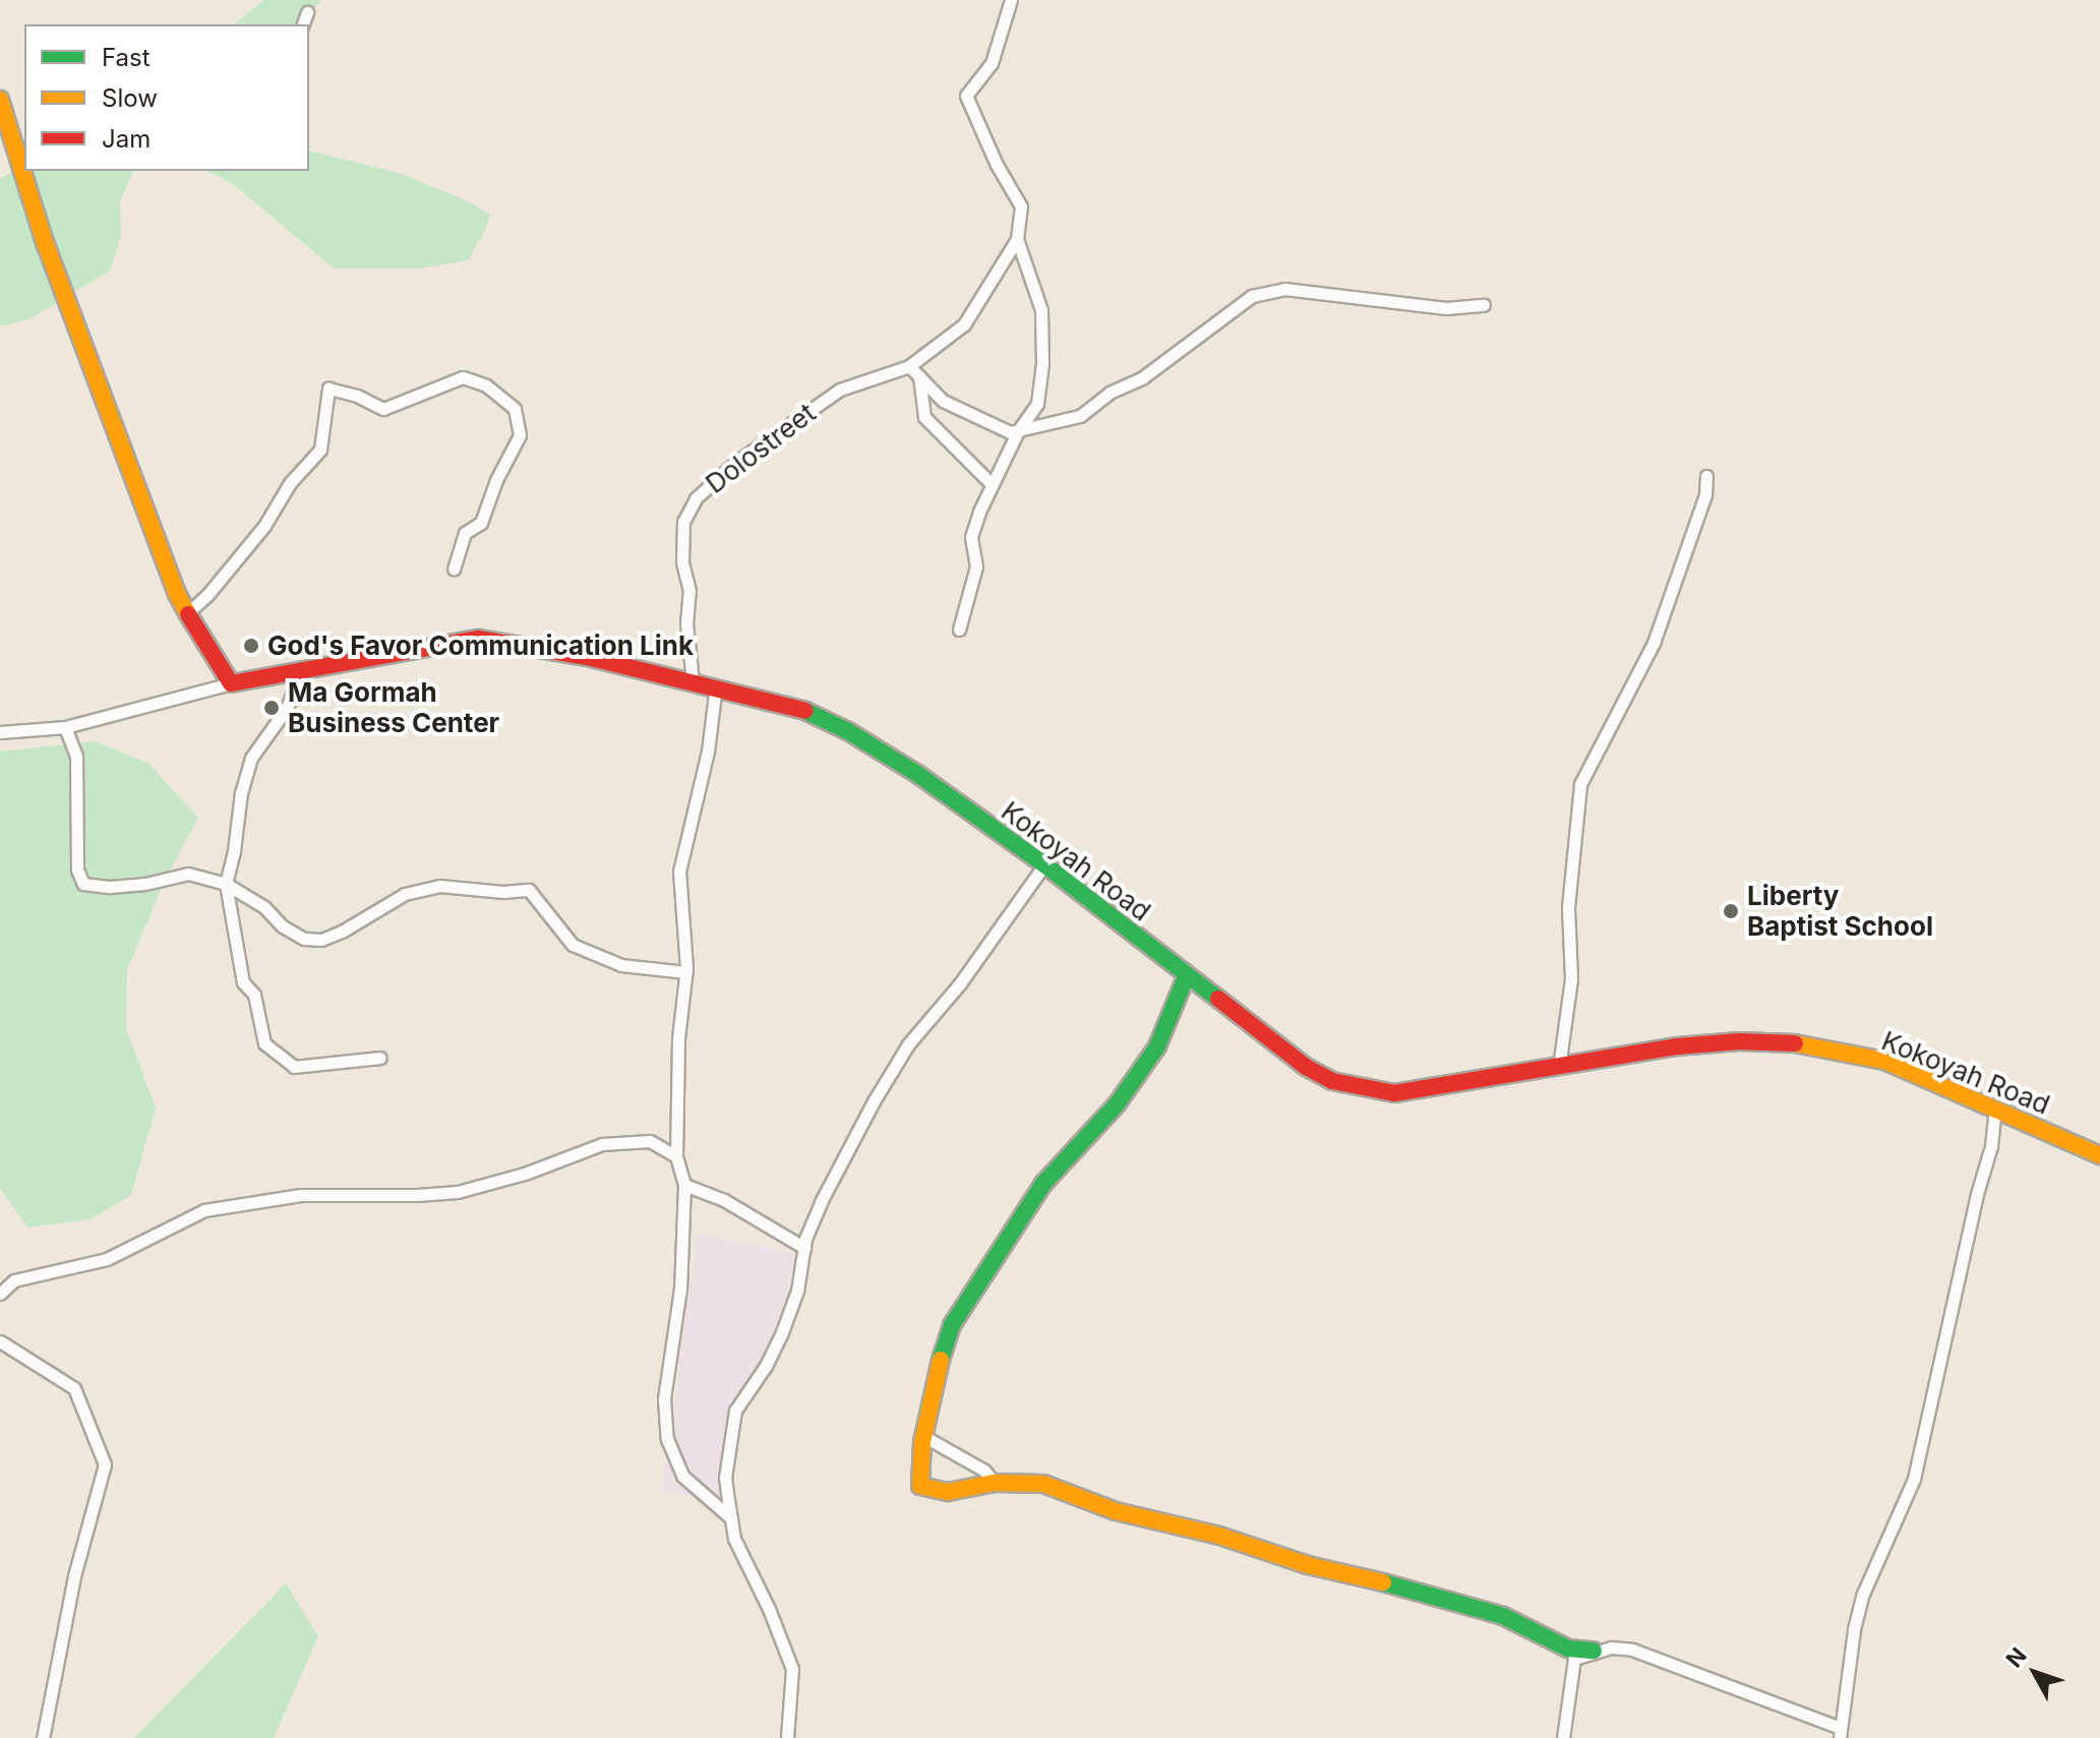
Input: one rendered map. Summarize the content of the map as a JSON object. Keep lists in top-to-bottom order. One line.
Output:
{"streets":{"main road":["Kokoyah Road"],"street":["Dolostreet"]},"crossings":[["Dolostreet","Kokoyah Road"]],"places":["God's Favor Communication Link","Ma Gormah Business Center","Liberty Baptist School"],"legend":["Fast","Slow","Jam"],"north":"top left"}
